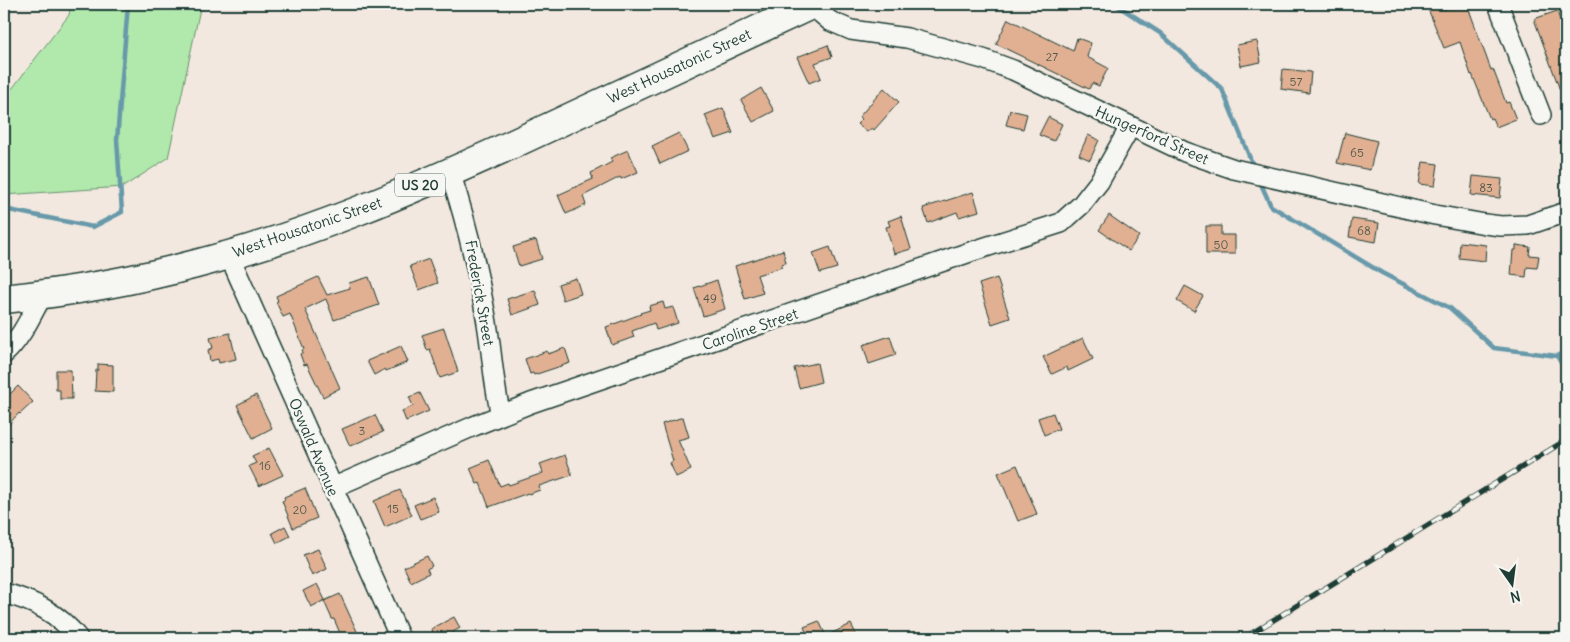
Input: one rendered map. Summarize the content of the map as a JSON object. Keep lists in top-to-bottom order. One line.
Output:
{"streets":{"highway":["West Housatonic Street","US 20"],"street":["Hungerford Street","Frederick Street","Caroline Street","Oswald Avenue"]},"crossings":[["West Housatonic Street","Hungerford Street"],["West Housatonic Street","Frederick Street"],["West Housatonic Street","Oswald Avenue"],["Hungerford Street","Caroline Street"],["Frederick Street","Caroline Street"],["Caroline Street","Oswald Avenue"]],"house_numbers":["27","57","65","83","68","50","49","3","16","15","20"],"north":"bottom"}
